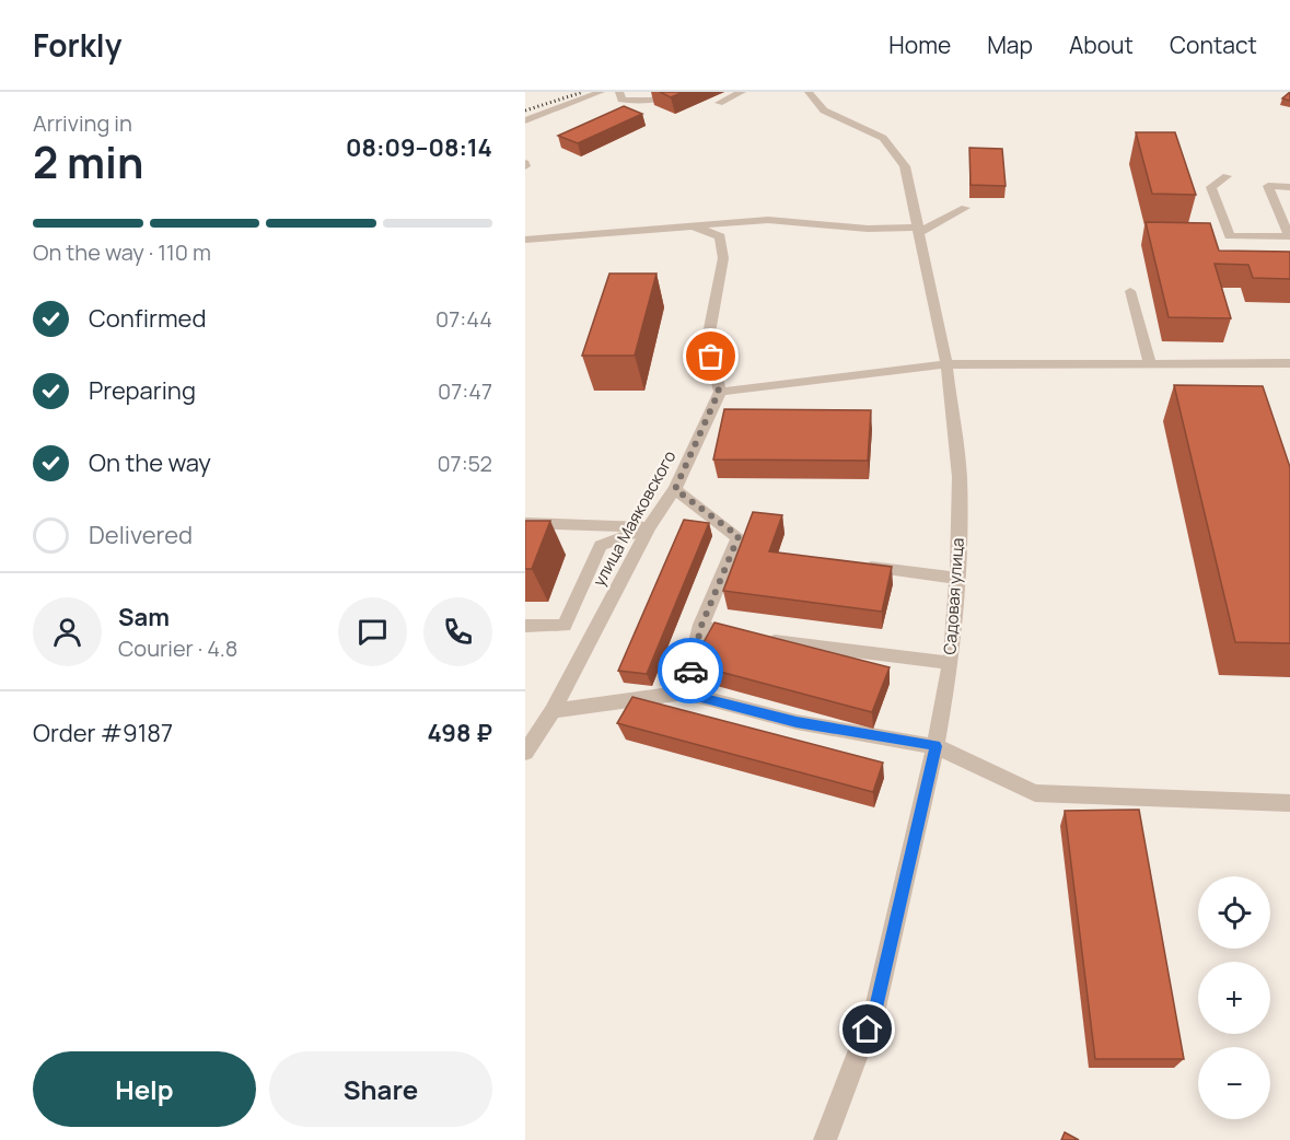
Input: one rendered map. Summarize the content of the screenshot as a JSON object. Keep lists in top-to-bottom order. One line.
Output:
{"streets":{"street":["улица Маяковского","Садовая улица"]},"page":{"header":"Forkly","nav":["Home","Map","About","Contact"],"heading":["2 min","Arriving in","08:09–08:14"],"panel":["Sam","Courier · 4.8","Order #9187","498 ₽"],"bar":"On the way · 110 m","list":[["Confirmed","07:44"],["Preparing","07:47"],["On the way","07:52"],"Delivered"],"map_buttons":["+","−"],"buttons":["Help","Share"]}}
